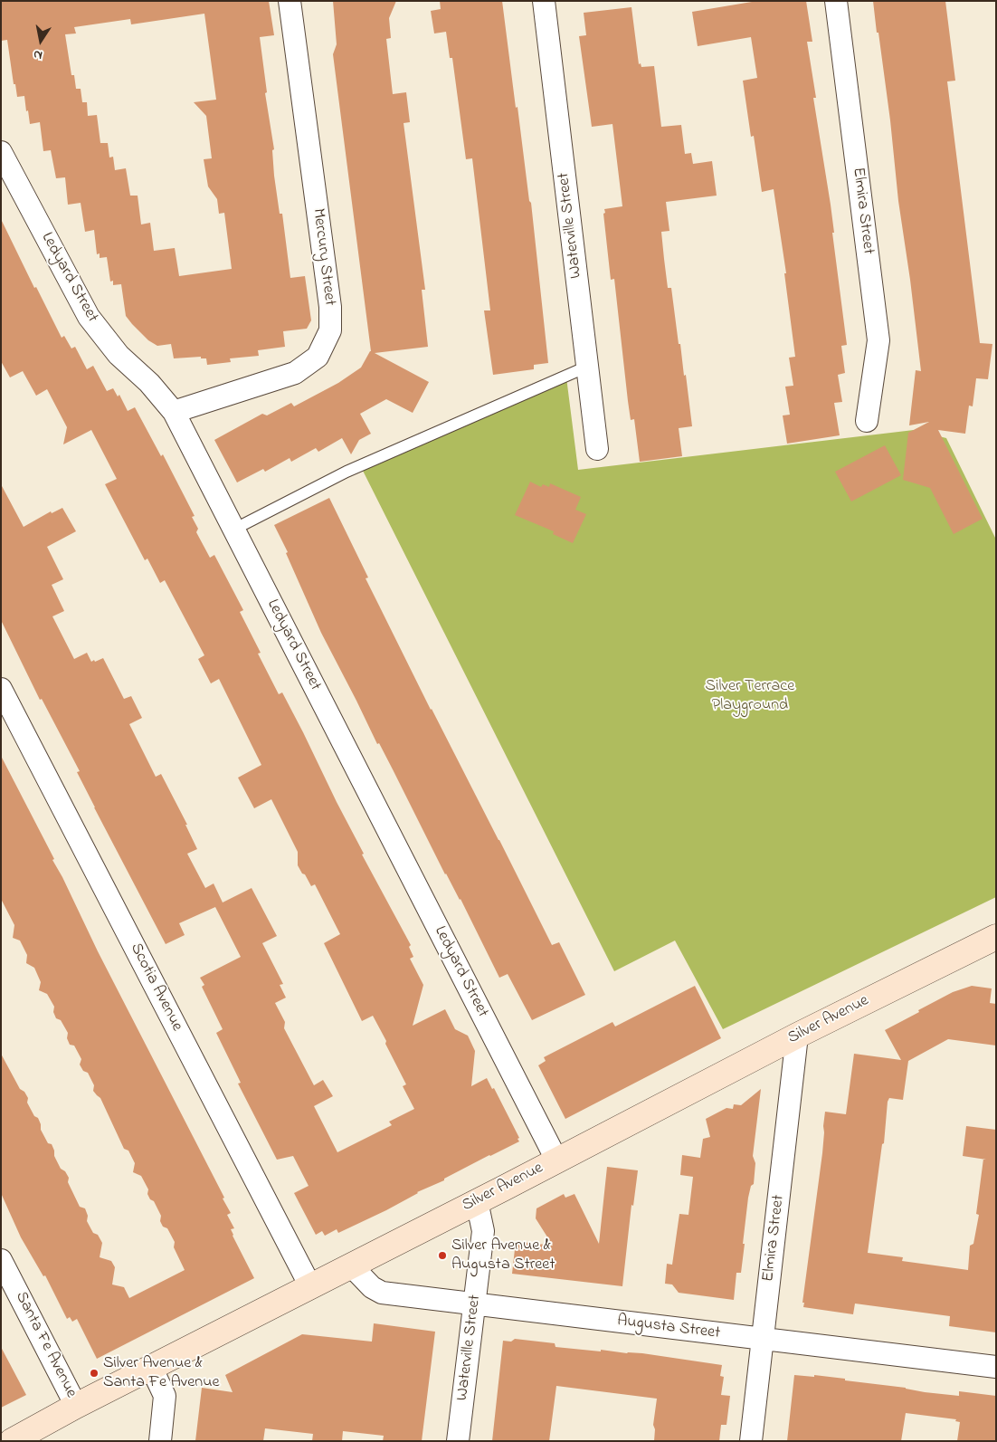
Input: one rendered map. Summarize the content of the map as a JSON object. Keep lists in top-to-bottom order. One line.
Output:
{"streets":{"street":["Elmira Street","Waterville Street","Mercury Street","Ledyard Street","Scotia Avenue","Silver Avenue","Augusta Street","Santa Fe Avenue"]},"crossings":[["Elmira Street","Silver Avenue"],["Elmira Street","Augusta Street"],["Waterville Street","Silver Avenue"],["Waterville Street","Augusta Street"],["Mercury Street","Ledyard Street"],["Ledyard Street","Silver Avenue"],["Scotia Avenue","Silver Avenue"],["Silver Avenue","Augusta Street"],["Silver Avenue","Santa Fe Avenue"]],"parks":["Silver Terrace Playground"],"places":["Silver Avenue & Augusta Street","Silver Avenue & Santa Fe Avenue"],"north":"bottom"}
